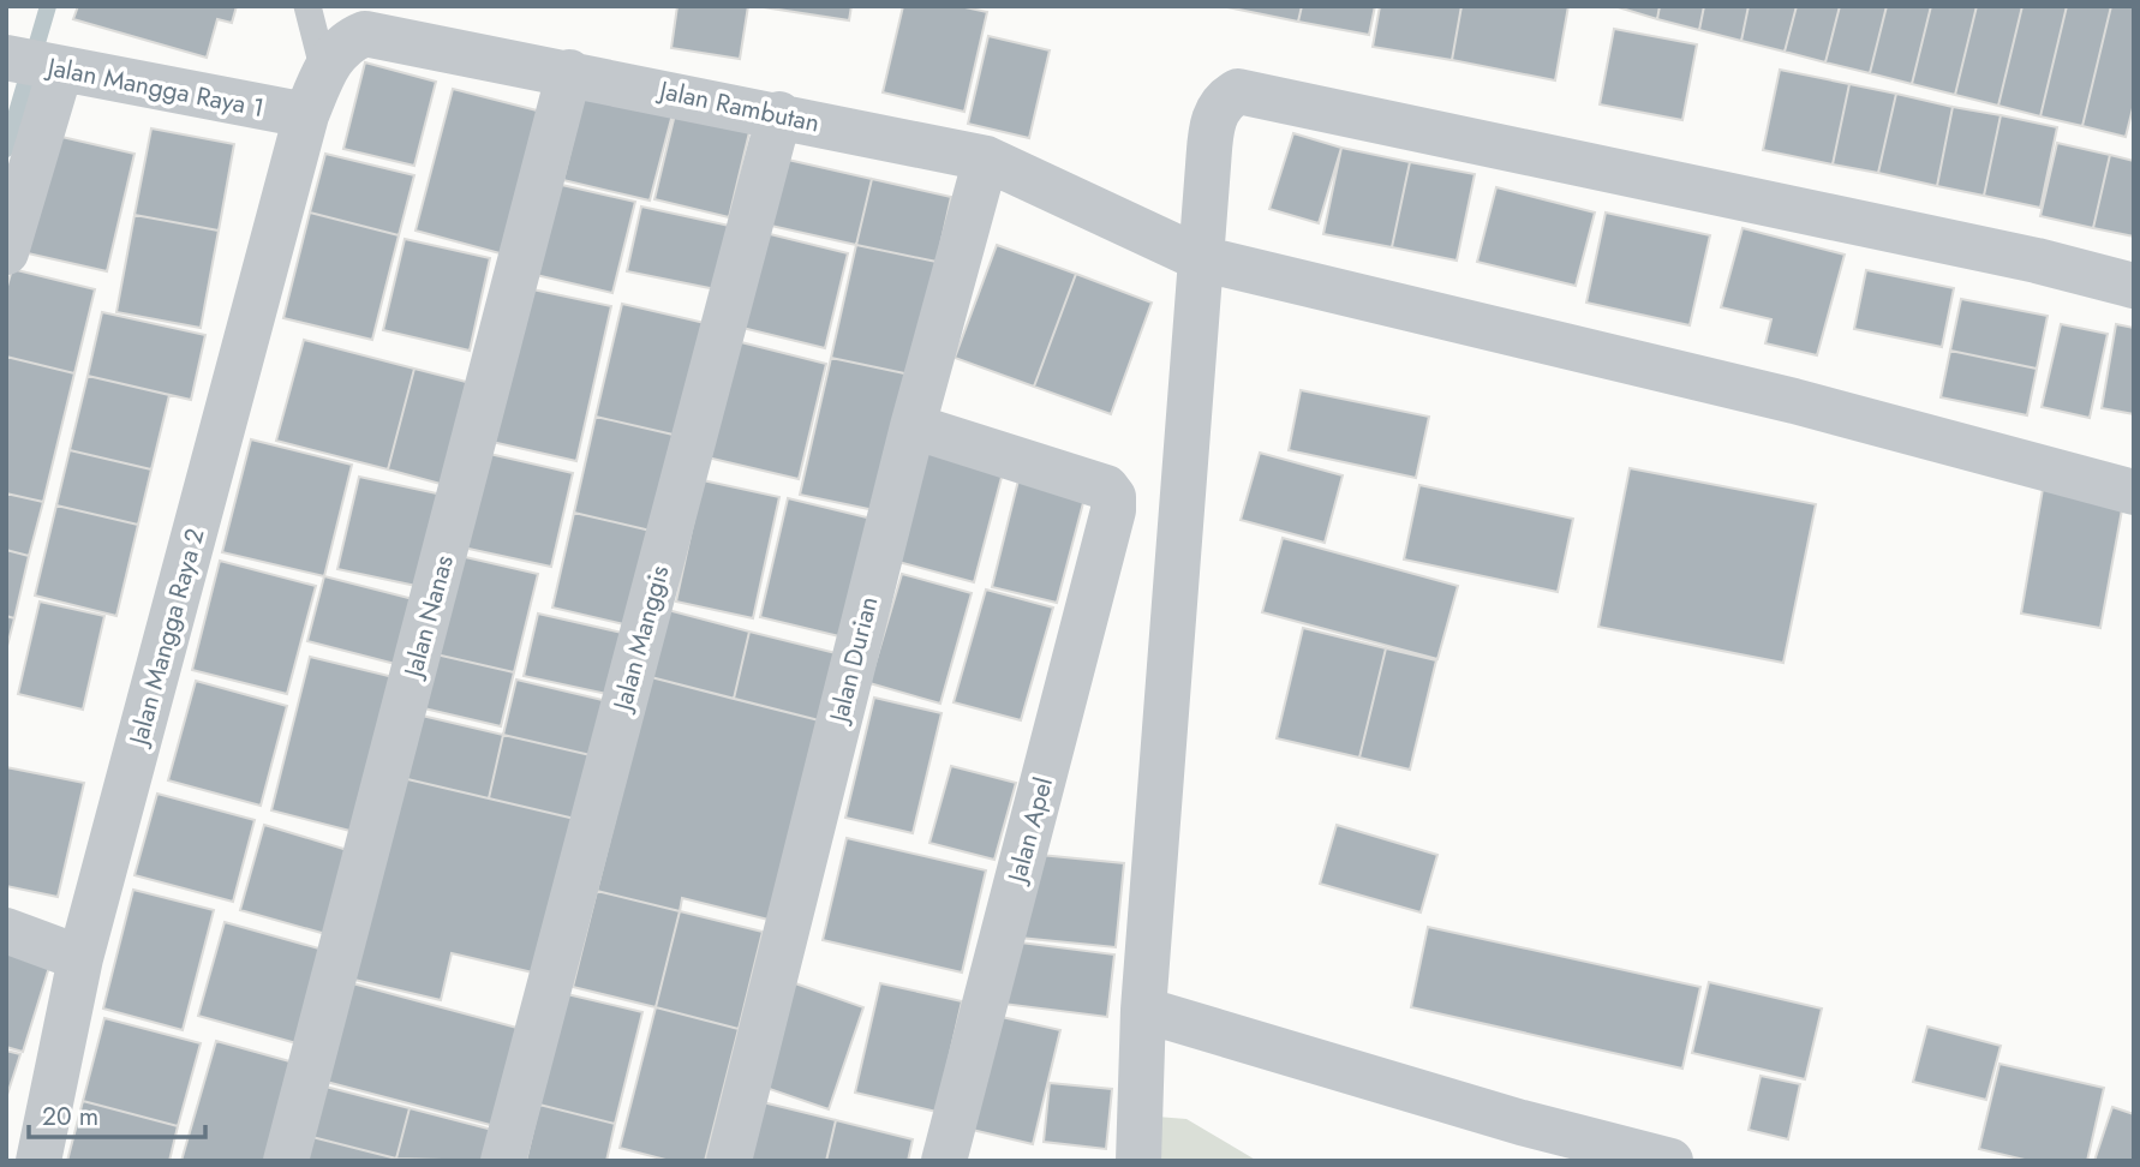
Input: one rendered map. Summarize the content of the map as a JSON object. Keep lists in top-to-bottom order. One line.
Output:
{"streets":{"street":["Jalan Mangga Raya 1","Jalan Rambutan","Jalan Nanas","Jalan Mangga Raya 2","Jalan Manggis","Jalan Durian","Jalan Apel"]},"crossings":[["Jalan Mangga Raya 1","Jalan Rambutan"],["Jalan Mangga Raya 1","Jalan Mangga Raya 2"],["Jalan Rambutan","Jalan Nanas"],["Jalan Rambutan","Jalan Mangga Raya 2"],["Jalan Rambutan","Jalan Manggis"],["Jalan Rambutan","Jalan Durian"],["Jalan Durian","Jalan Apel"]],"scale_bar":"20 m"}
